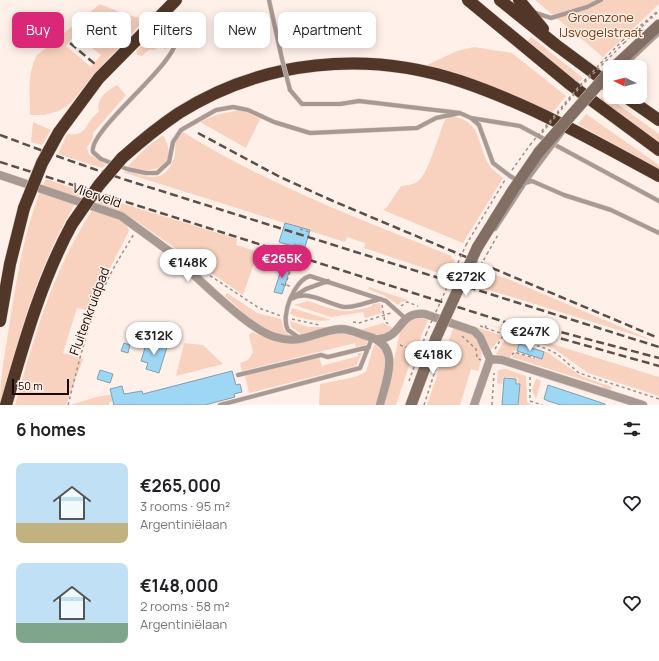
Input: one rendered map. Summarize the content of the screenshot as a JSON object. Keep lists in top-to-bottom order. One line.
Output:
{"streets":{"street":["Vlierveld"],"path":["Fluitenkruidpad"]},"crossings":[["Vlierveld","Fluitenkruidpad"]],"parks":["Groenzone IJsvogelstraat"],"scale_bar":"50 m","north":"left","page":{"chip":["Buy","Rent","Filters","New","Apartment"],"price":["€265K","€148K","€272K","€247K","€312K","€418K"],"scale":"50 m","heading":"6 homes","list":[{"name":"€265,000","note":"3 rooms · 95 m² · Argentiniëlaan"},{"name":"€148,000","note":"2 rooms · 58 m² · Argentiniëlaan"}]}}
